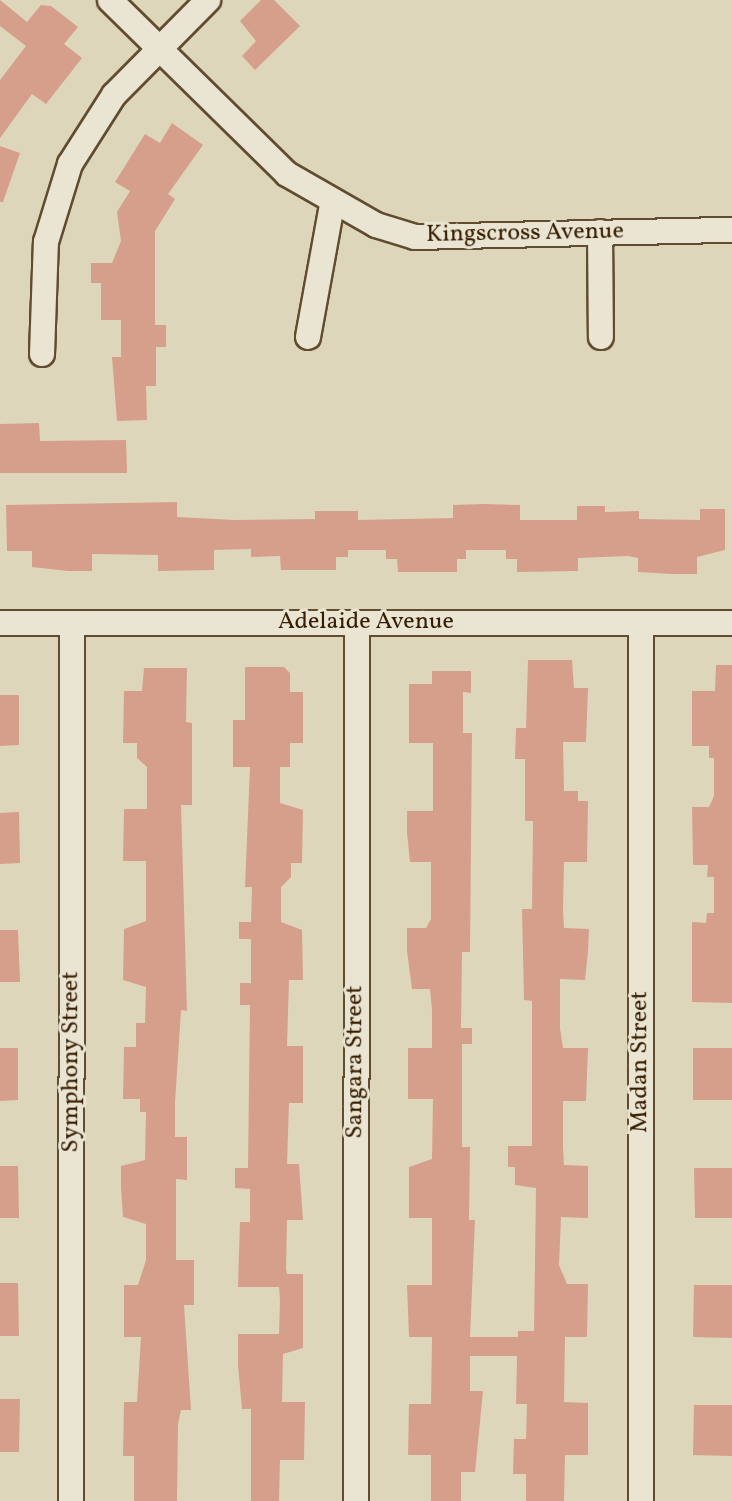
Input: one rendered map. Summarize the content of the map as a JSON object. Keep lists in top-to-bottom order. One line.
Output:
{"streets":{"street":["Kingscross Avenue","Adelaide Avenue","Symphony Street","Sangara Street","Madan Street"]},"crossings":[["Adelaide Avenue","Symphony Street"],["Adelaide Avenue","Sangara Street"],["Adelaide Avenue","Madan Street"]]}
